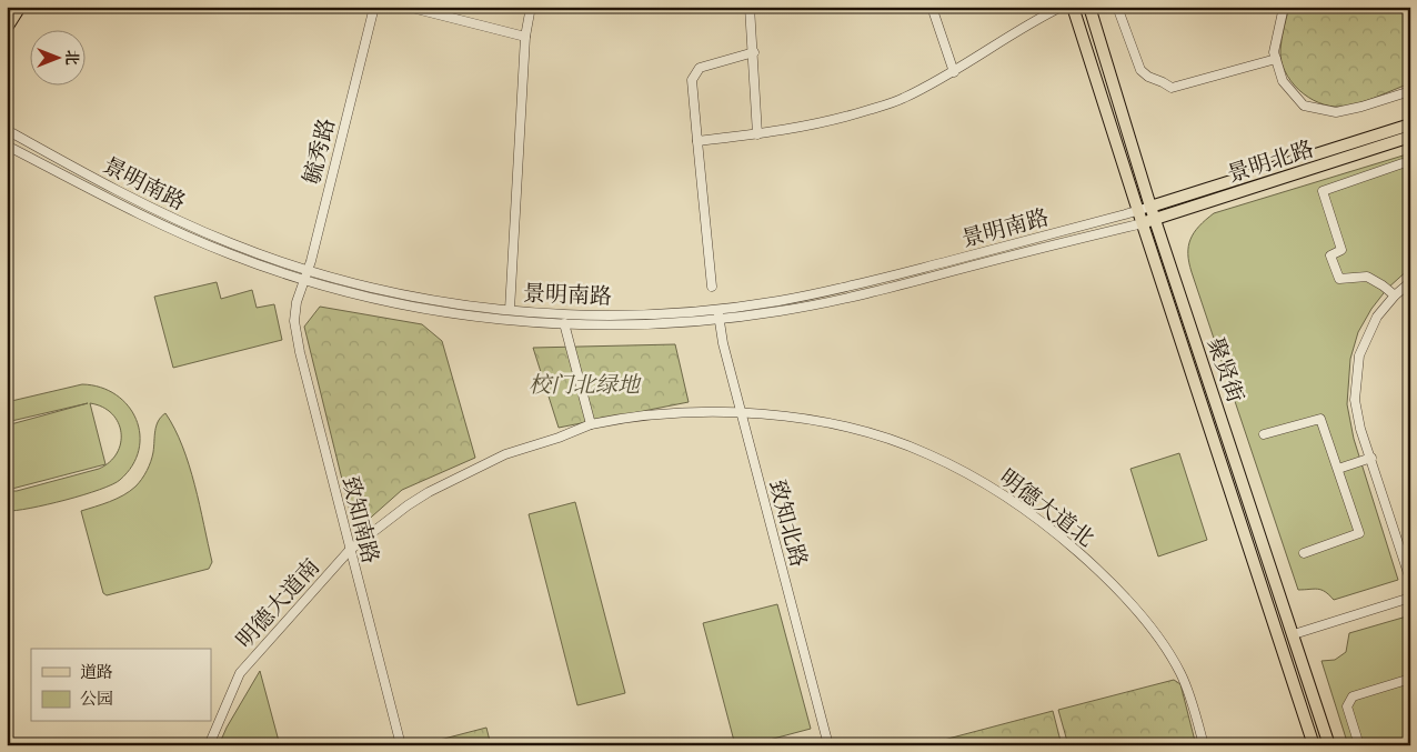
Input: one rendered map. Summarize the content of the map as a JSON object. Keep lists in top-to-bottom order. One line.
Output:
{"streets":{"main road":["景明北路","聚贤街"],"street":["毓秀路","景明南路","明德大道北","致知南路","致知北路","明德大道南"]},"crossings":[["毓秀路","景明南路"],["毓秀路","致知南路"],["景明北路","景明南路"],["景明北路","聚贤街"],["景明南路","聚贤街"],["景明南路","致知北路"],["明德大道北","致知北路"],["明德大道北","明德大道南"],["致知南路","明德大道南"]],"parks":["校门北绿地"],"legend":["道路","公园"],"north":"right"}
